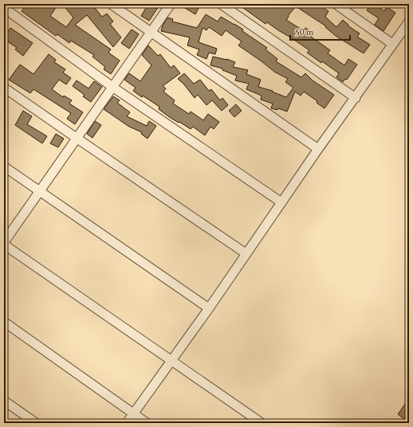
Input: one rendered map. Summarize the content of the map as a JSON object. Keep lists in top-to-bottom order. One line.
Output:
{"scale_bar":"50 m"}
